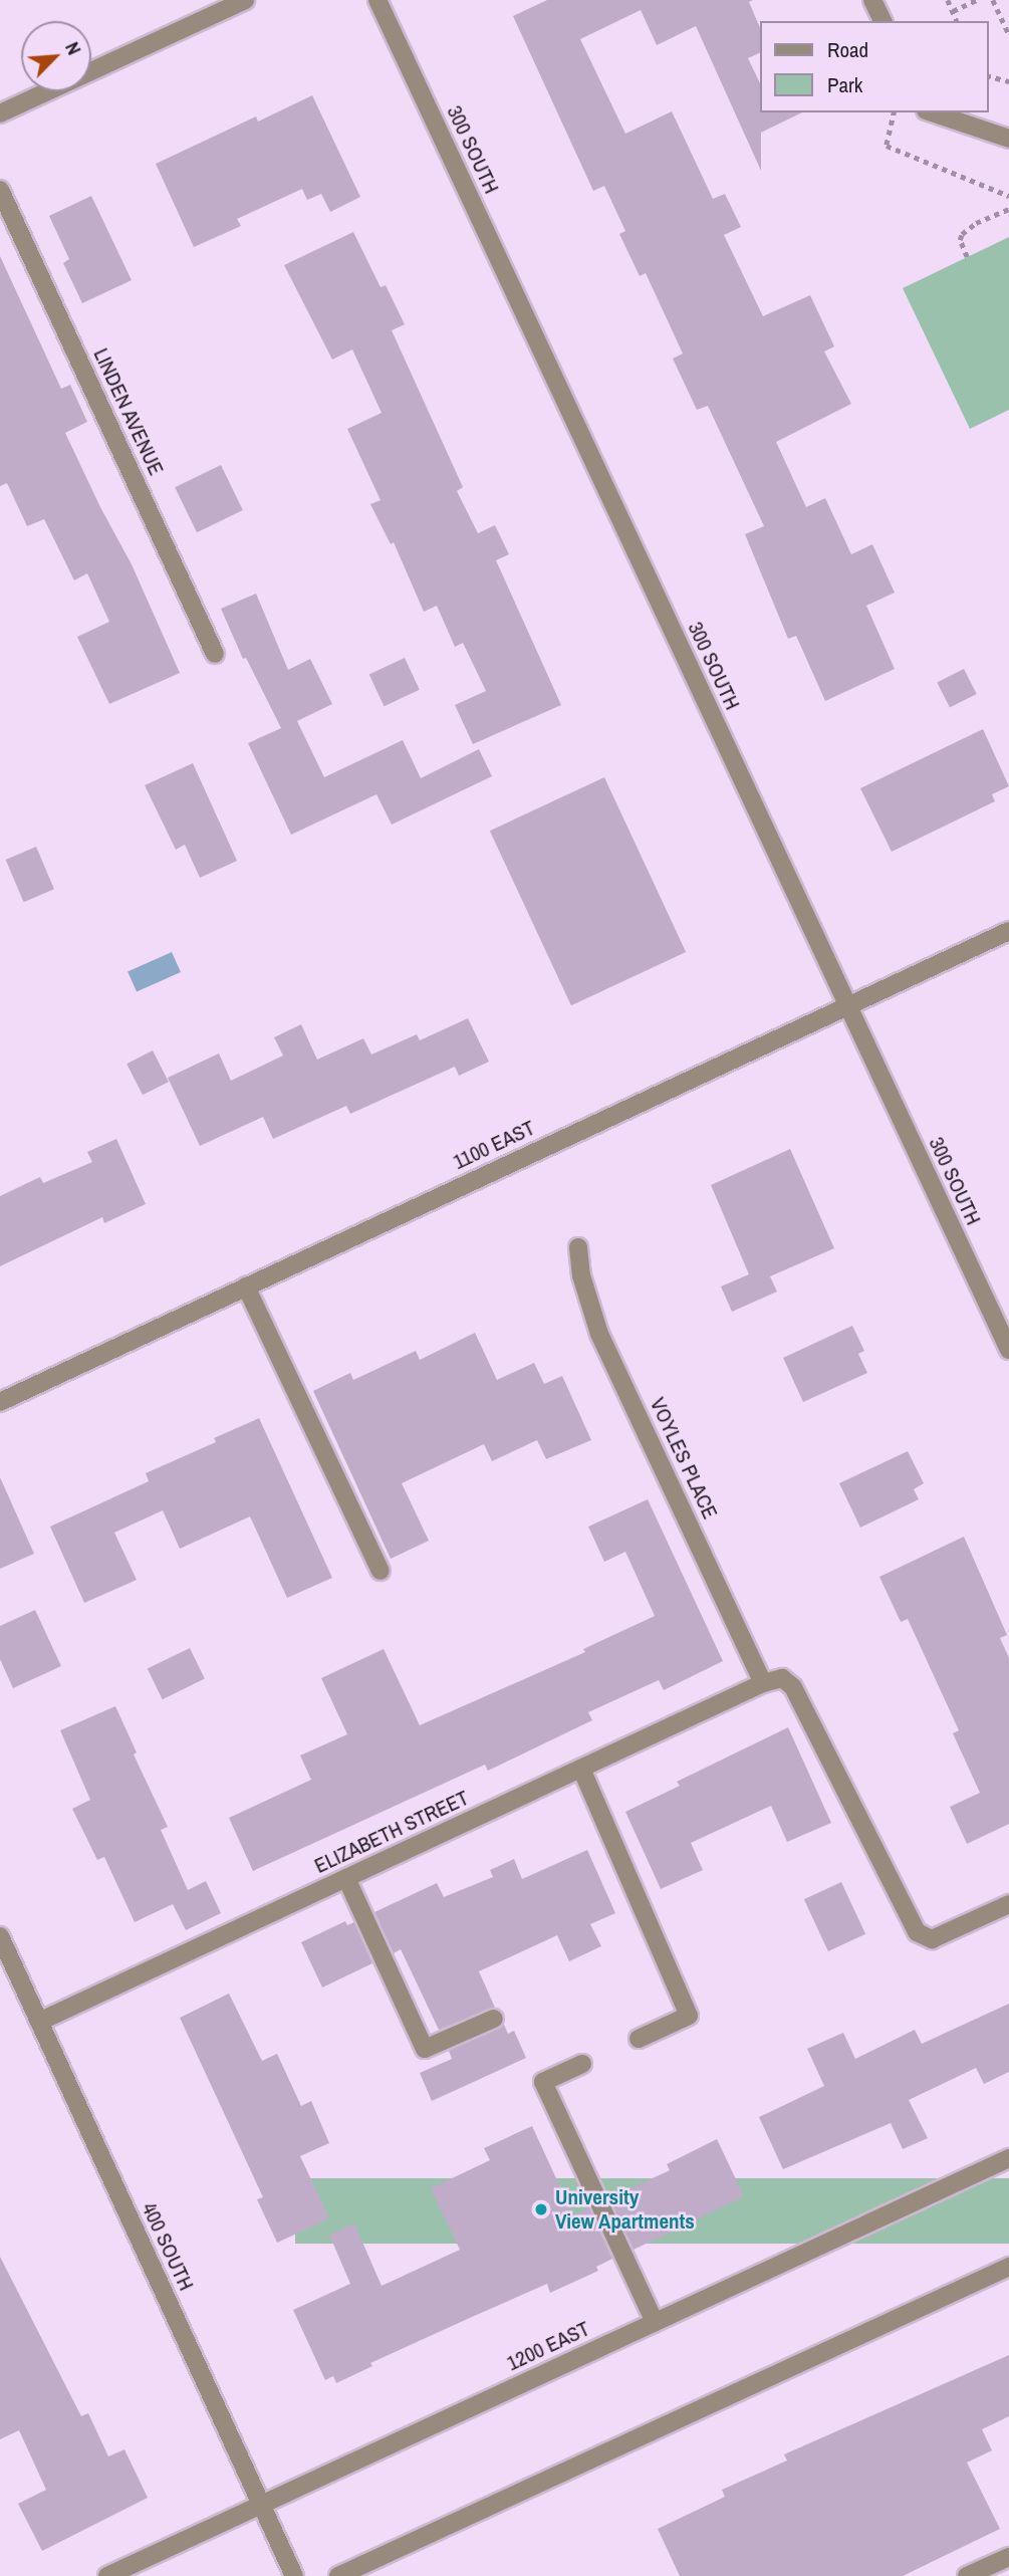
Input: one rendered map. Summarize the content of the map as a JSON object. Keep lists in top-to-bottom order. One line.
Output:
{"streets":{"street":["300 SOUTH","LINDEN AVENUE","1100 EAST","VOYLES PLACE","ELIZABETH STREET","400 SOUTH","1200 EAST"]},"crossings":[["300 SOUTH","1100 EAST"],["VOYLES PLACE","ELIZABETH STREET"],["ELIZABETH STREET","400 SOUTH"],["400 SOUTH","1200 EAST"]],"places":["University View Apartments"],"legend":["Road","Park"],"north":"top right"}
